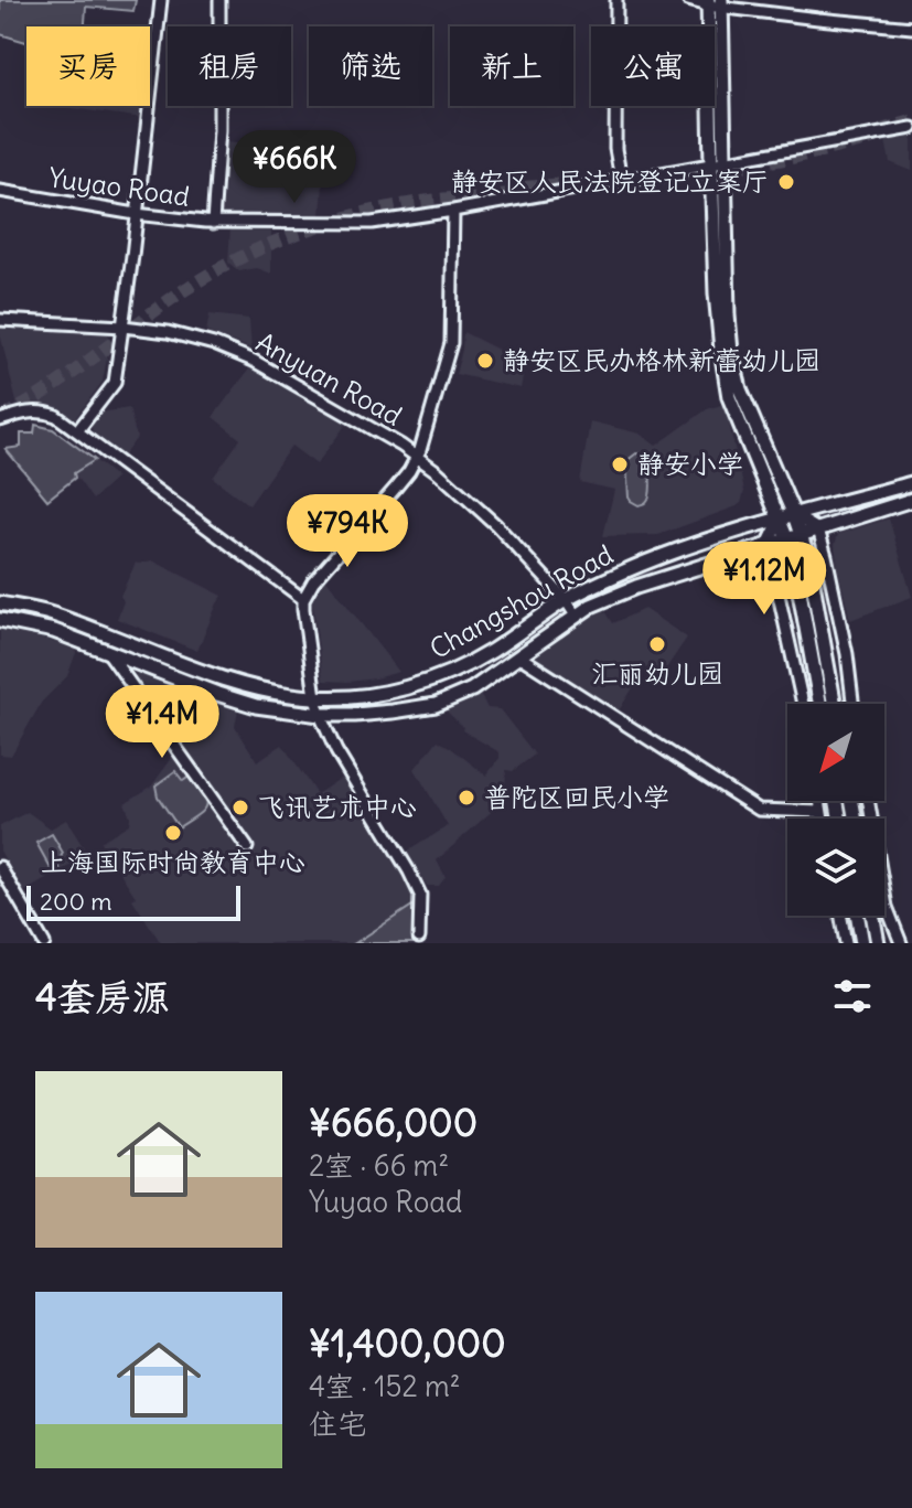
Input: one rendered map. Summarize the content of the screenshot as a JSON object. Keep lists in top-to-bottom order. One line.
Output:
{"streets":{"main road":["Changshou Road"],"street":["Yuyao Road","Anyuan Road"]},"crossings":[["Anyuan Road","Changshou Road"]],"places":["静安区人民法院登记立案厅","静安区民办格林新蕾幼儿园","静安小学","汇丽幼儿园","普陀区回民小学","飞讯艺术中心","上海国际时尚教育中心"],"scale_bar":"200 m","north":"bottom left","page":{"chip":["买房","租房","筛选","新上","公寓"],"price":["¥666K","¥794K","¥1.12M","¥1.4M"],"scale":"200 m","heading":"4套房源","list":[{"name":"¥666,000","note":"2室 · 66 m² · Yuyao Road"},{"name":"¥1,400,000","note":"4室 · 152 m² · 住宅"}]}}
